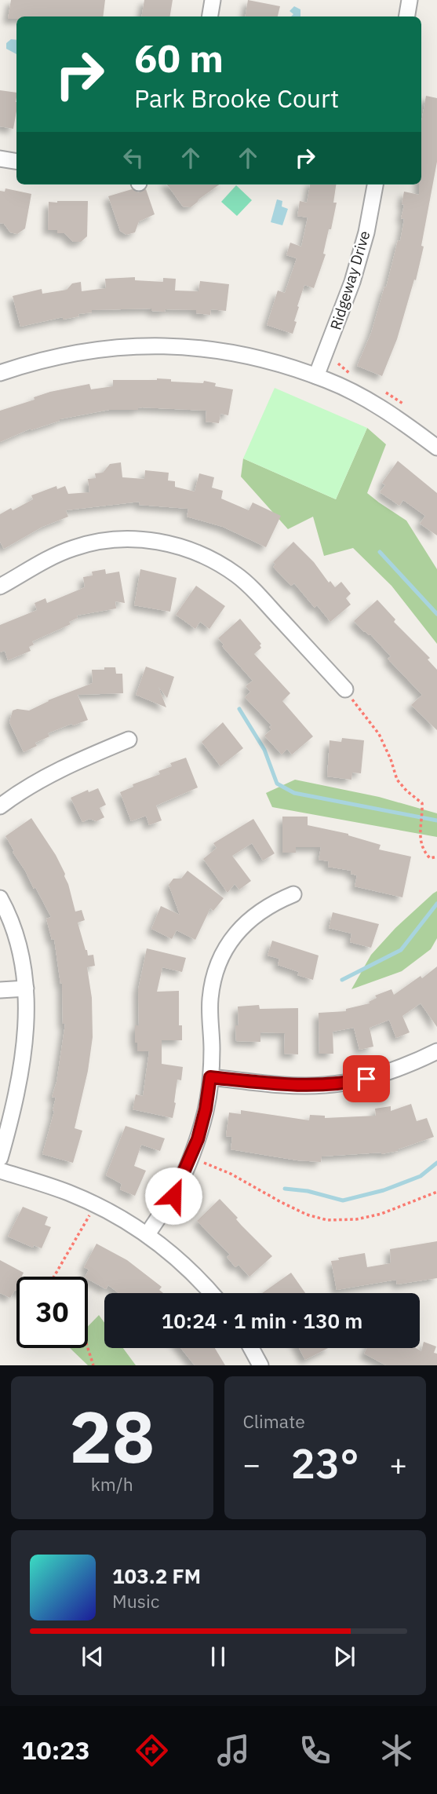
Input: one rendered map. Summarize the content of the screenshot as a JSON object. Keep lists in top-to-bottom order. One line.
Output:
{"streets":{"street":["Ridgeway Drive"]},"page":{"turn":["60 m","Park Brooke Court"],"limit":"30","trip":"10:24 · 1 min · 130 m","tile":[["28","km/h"],"Climate"],"heat":["−","23°","+"],"song":["103.2 FM","Music"],"tabs":"10:23"}}
